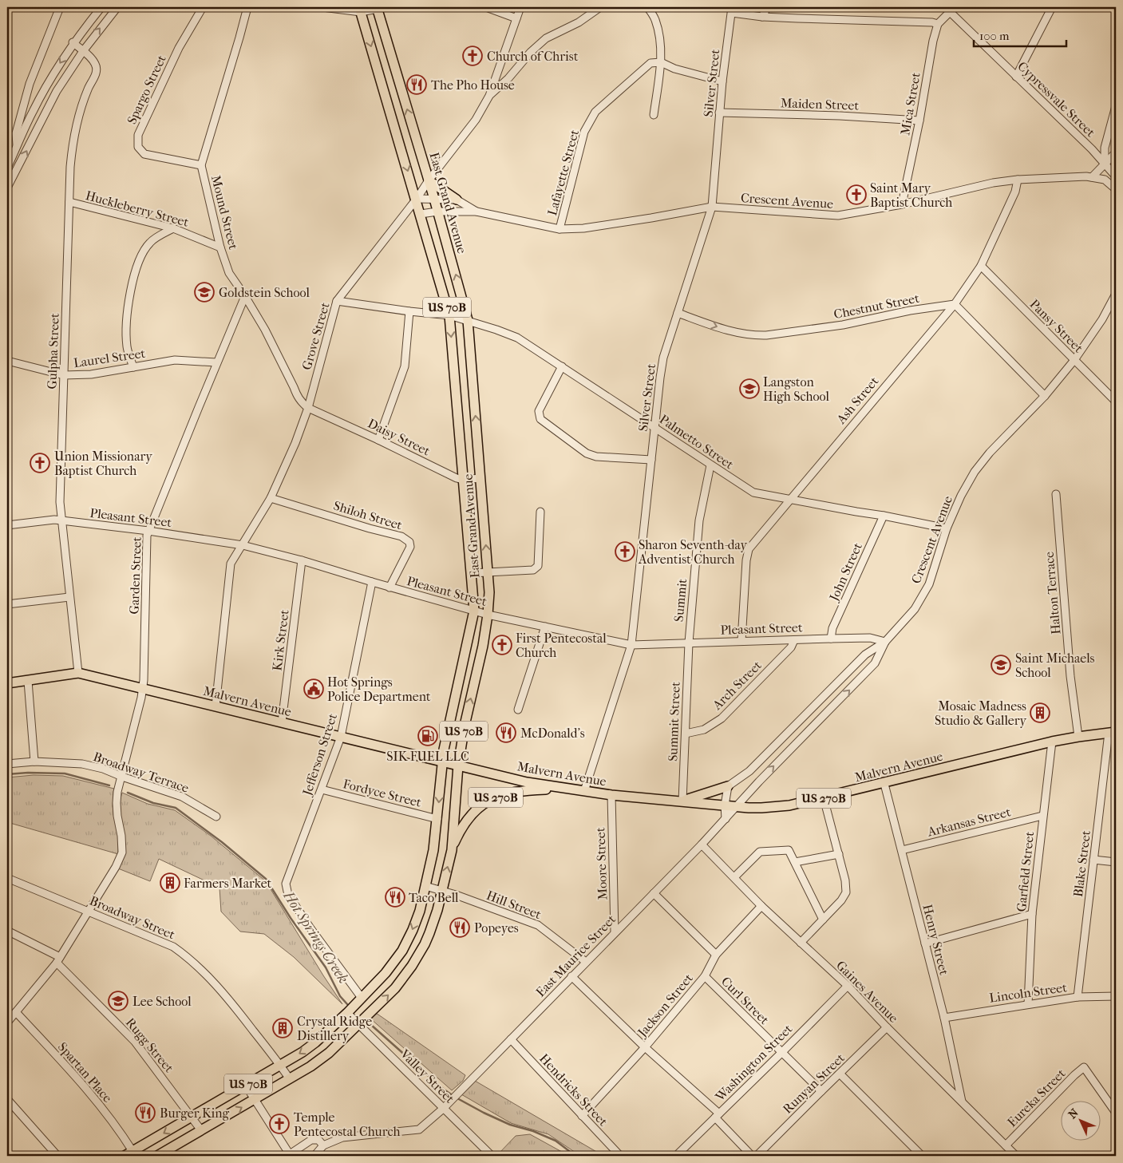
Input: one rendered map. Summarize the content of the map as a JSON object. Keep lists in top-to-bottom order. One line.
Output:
{"streets":{"main road":["East Grand Avenue","US 70B","Malvern Avenue","US 270B"],"street":["Silver Street","Spargo Street","Cypressvale Street","Maiden Street","Mica Street","Lafayette Street","Crescent Avenue","Huckleberry Street","Mound Street","Chestnut Street","Pansy Street","Grove Street","Gulpha Street","Laurel Street","Ash Street","Daisy Street","Palmetto Street","Shiloh Street","Pleasant Street","John Street","Garden Street","Halton Terrace","Summit","Kirk Street","Arch Street","Summit Street","Jefferson Street","Broadway Terrace","Fordyce Street","Arkansas Street","Moore Street","Blake Street","Garfield Street","Hill Street","Broadway Street","Henry Street","East Maurice Street","Gaines Avenue","Lincoln Street","Curl Street","Jackson Street","Rugg Street","Washington Street","Spartan Place","Valley Street","Runyan Street","Hendricks Street","Eureka Street"]},"crossings":[["Silver Street","Maiden Street"],["Silver Street","Crescent Avenue"],["Silver Street","Chestnut Street"],["Silver Street","Palmetto Street"],["Silver Street","Pleasant Street"],["Silver Street","Malvern Avenue"],["Spargo Street","Mound Street"],["Cypressvale Street","Mica Street"],["Maiden Street","Mica Street"],["Mica Street","Crescent Avenue"],["Lafayette Street","Crescent Avenue"],["Crescent Avenue","East Grand Avenue"],["Crescent Avenue","Pansy Street"],["Crescent Avenue","Grove Street"],["Crescent Avenue","Ash Street"],["Crescent Avenue","Palmetto Street"],["Crescent Avenue","Pleasant Street"],["Crescent Avenue","Malvern Avenue"],["Crescent Avenue","East Maurice Street"],["East Grand Avenue","US 70B"],["East Grand Avenue","Grove Street"],["East Grand Avenue","Daisy Street"],["East Grand Avenue","Palmetto Street"],["East Grand Avenue","Pleasant Street"],["East Grand Avenue","Malvern Avenue"],["East Grand Avenue","Jefferson Street"],["East Grand Avenue","Fordyce Street"],["East Grand Avenue","US 270B"],["East Grand Avenue","Hill Street"],["East Grand Avenue","Valley Street"],["Huckleberry Street","Mound Street"],["Huckleberry Street","Gulpha Street"],["Huckleberry Street","Laurel Street"],["Huckleberry Street","Garden Street"],["Mound Street","Grove Street"],["Mound Street","Laurel Street"],["Mound Street","Daisy Street"],["Mound Street","Garden Street"],["Chestnut Street","Ash Street"],["US 70B","Jefferson Street"],["US 70B","Broadway Street"],["US 70B","Rugg Street"],["US 70B","Spartan Place"],["US 70B","Valley Street"],["Pansy Street","Ash Street"],["Grove Street","Daisy Street"],["Grove Street","Palmetto Street"],["Grove Street","Shiloh Street"],["Grove Street","Pleasant Street"],["Grove Street","Malvern Avenue"],["Gulpha Street","Laurel Street"],["Gulpha Street","Pleasant Street"],["Gulpha Street","Malvern Avenue"],["Laurel Street","Garden Street"],["Ash Street","Palmetto Street"],["Ash Street","Pleasant Street"],["Palmetto Street","John Street"],["Palmetto Street","Summit"],["Shiloh Street","Pleasant Street"],["Pleasant Street","John Street"],["Pleasant Street","Garden Street"],["Pleasant Street","Summit"],["Pleasant Street","Kirk Street"],["Pleasant Street","Arch Street"],["Pleasant Street","Summit Street"],["Pleasant Street","Jefferson Street"],["Garden Street","Malvern Avenue"],["Garden Street","Broadway Terrace"],["Garden Street","Broadway Street"],["Garden Street","Rugg Street"],["Garden Street","Spartan Place"],["Halton Terrace","Malvern Avenue"],["Summit","Summit Street"],["Kirk Street","Malvern Avenue"],["Arch Street","Summit Street"],["Malvern Avenue","Summit Street"],["Malvern Avenue","Jefferson Street"],["Malvern Avenue","US 270B"],["Malvern Avenue","Moore Street"],["Malvern Avenue","Blake Street"],["Malvern Avenue","Garfield Street"],["Malvern Avenue","Henry Street"],["Malvern Avenue","East Maurice Street"],["Jefferson Street","Fordyce Street"],["Arkansas Street","Garfield Street"],["Arkansas Street","Henry Street"],["Moore Street","East Maurice Street"],["Blake Street","Lincoln Street"],["Garfield Street","Lincoln Street"],["Hill Street","East Maurice Street"],["Henry Street","Gaines Avenue"],["Henry Street","Lincoln Street"],["East Maurice Street","Gaines Avenue"],["East Maurice Street","Valley Street"],["East Maurice Street","Hendricks Street"],["Gaines Avenue","Jackson Street"],["Gaines Avenue","Washington Street"],["Gaines Avenue","Runyan Street"],["Gaines Avenue","Eureka Street"],["Curl Street","Jackson Street"],["Curl Street","Washington Street"],["Curl Street","Runyan Street"],["Jackson Street","Hendricks Street"]],"one_way":["Chestnut Street"],"water":["Hot Springs Creek"],"places":{"church":["Church of Christ","Saint Mary Baptist Church","Union Missionary Baptist Church","Sharon Seventh-day Adventist Church","First Pentecostal Church","Temple Pentecostal Church"],"restaurant":["The Pho House","McDonald's","Taco Bell","Popeyes","Burger King"],"school or university":["Goldstein School","Langston High School","Saint Michaels School","Lee School"],"public building":["Hot Springs Police Department"],"building":["Mosaic Madness Studio & Gallery","Farmers Market","Crystal Ridge Distillery"],"fuel station":["SIK FUEL LLC"]},"scale_bar":"100 m","north":"top left"}
